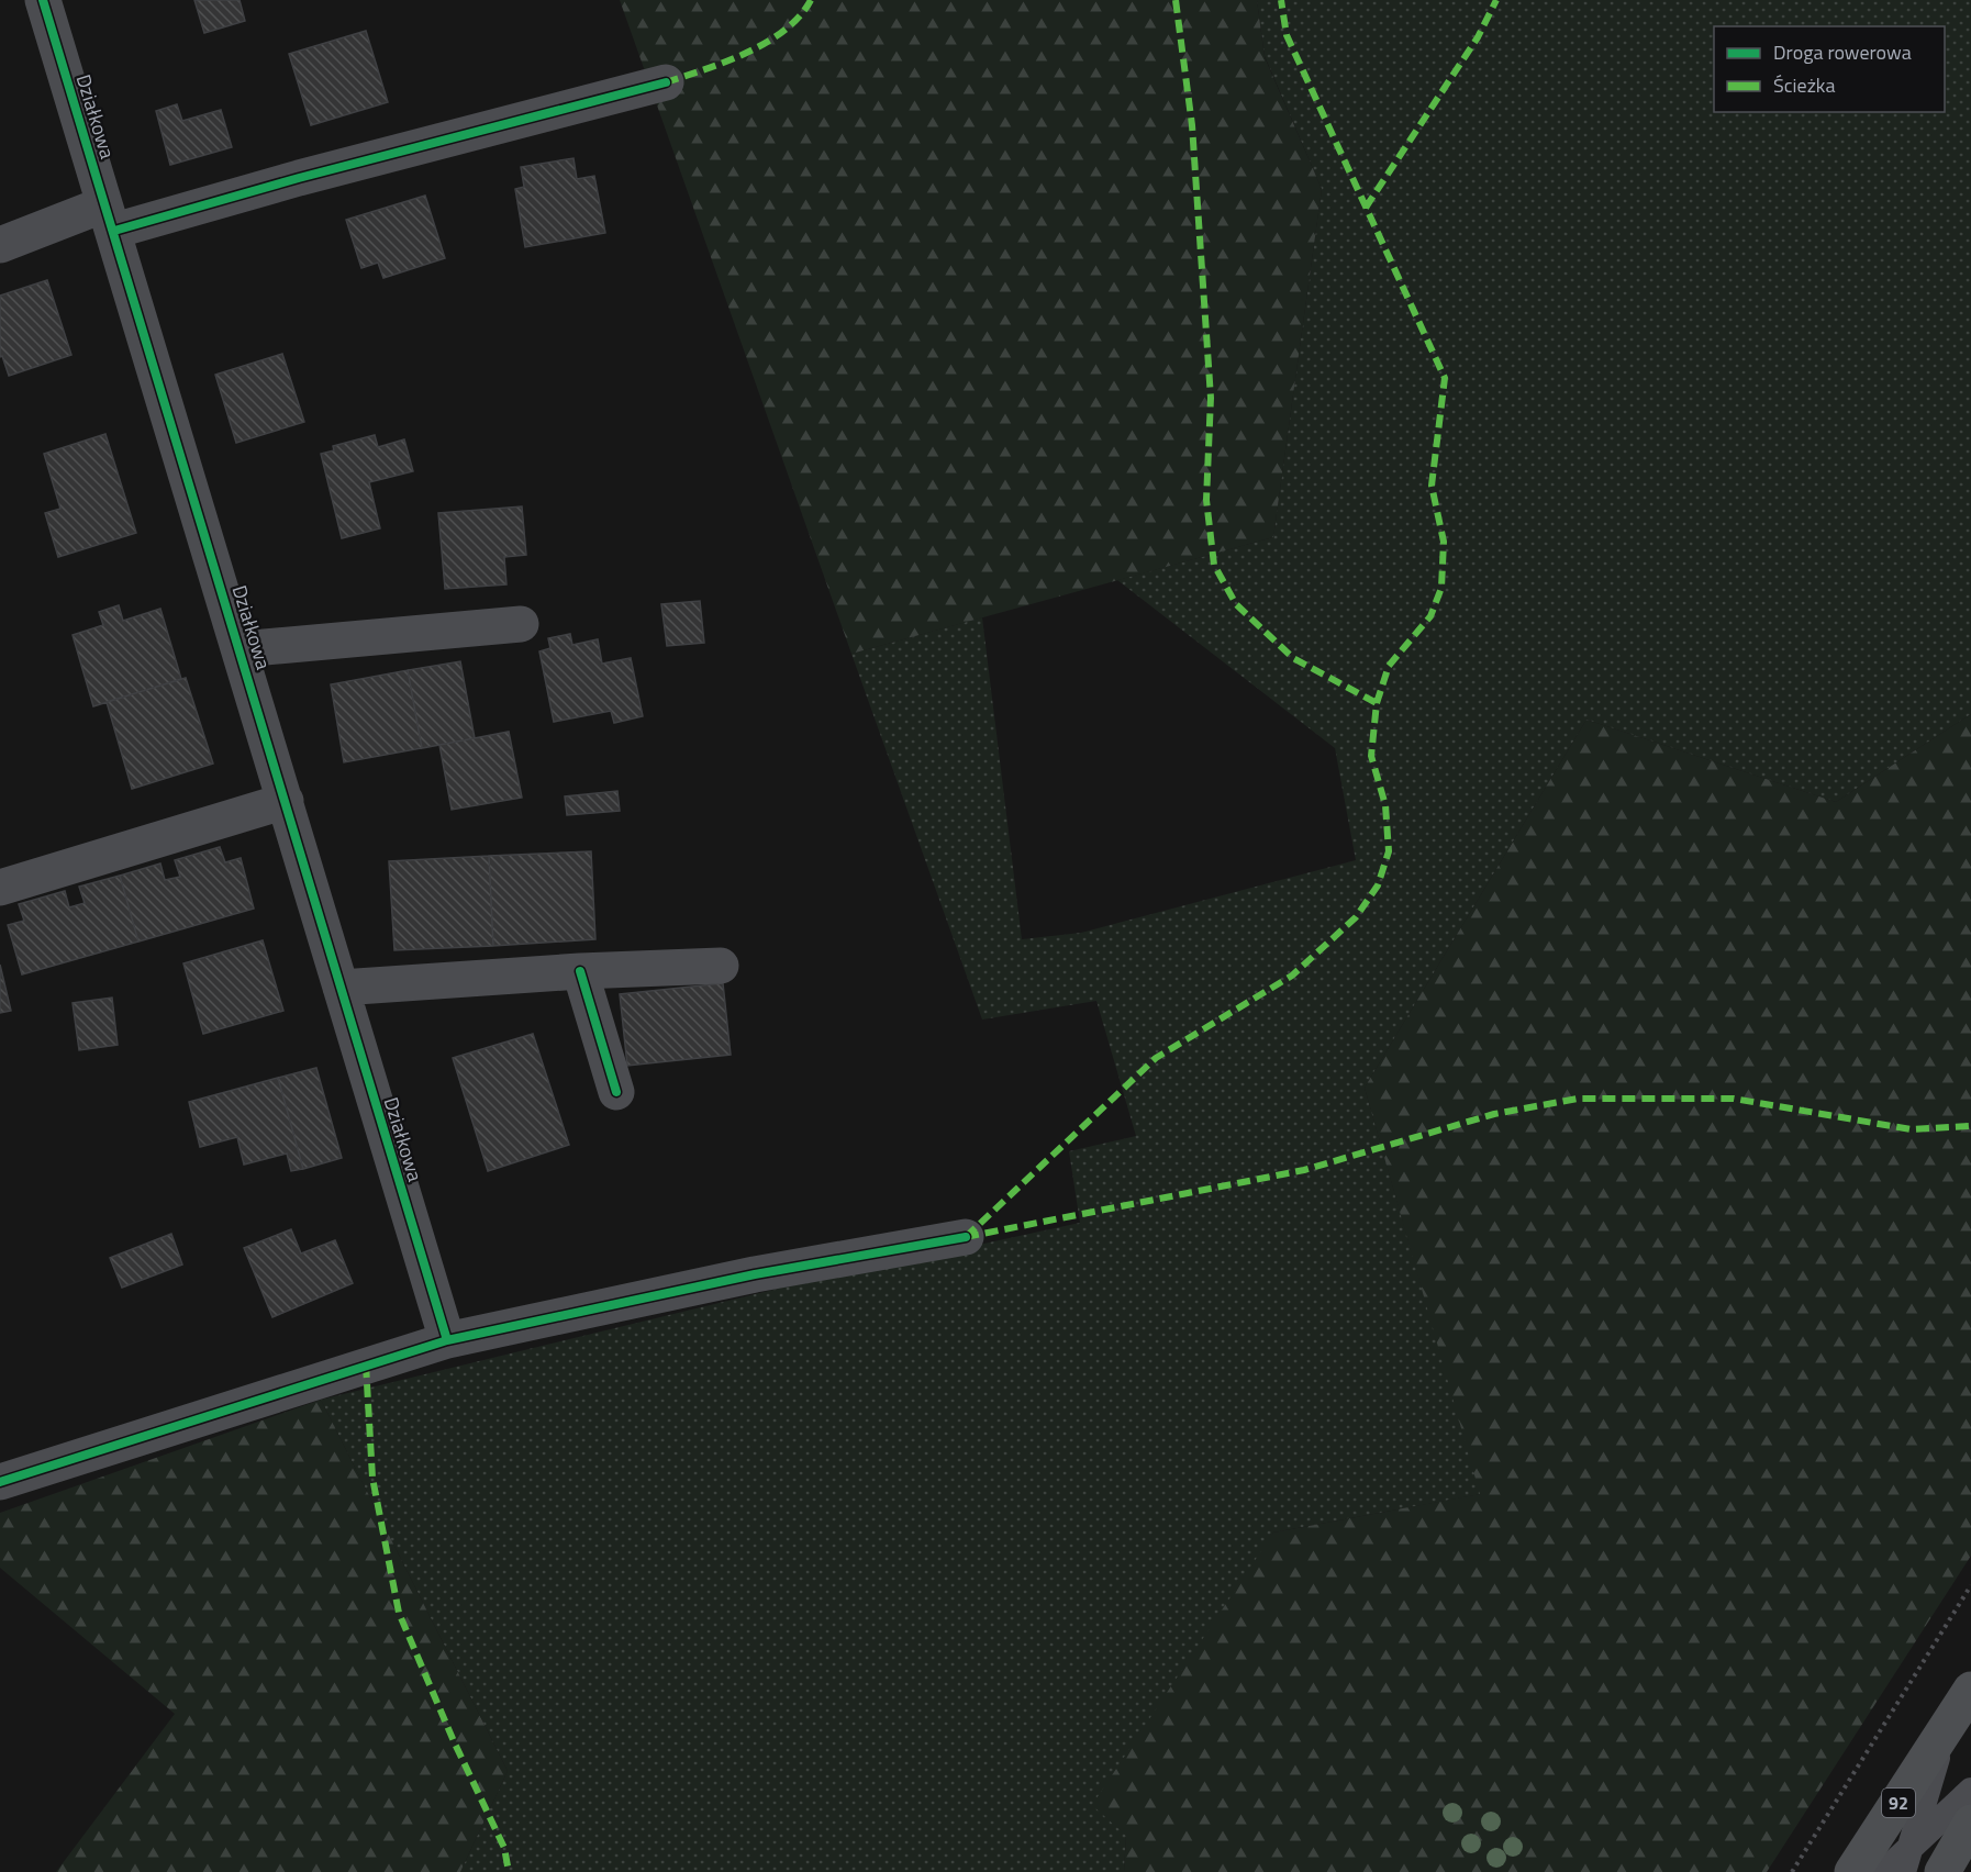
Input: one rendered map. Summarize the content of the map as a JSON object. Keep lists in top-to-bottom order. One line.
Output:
{"streets":{"main road":["92"],"street":["Działkowa"]},"legend":["Droga rowerowa","Ścieżka"]}
